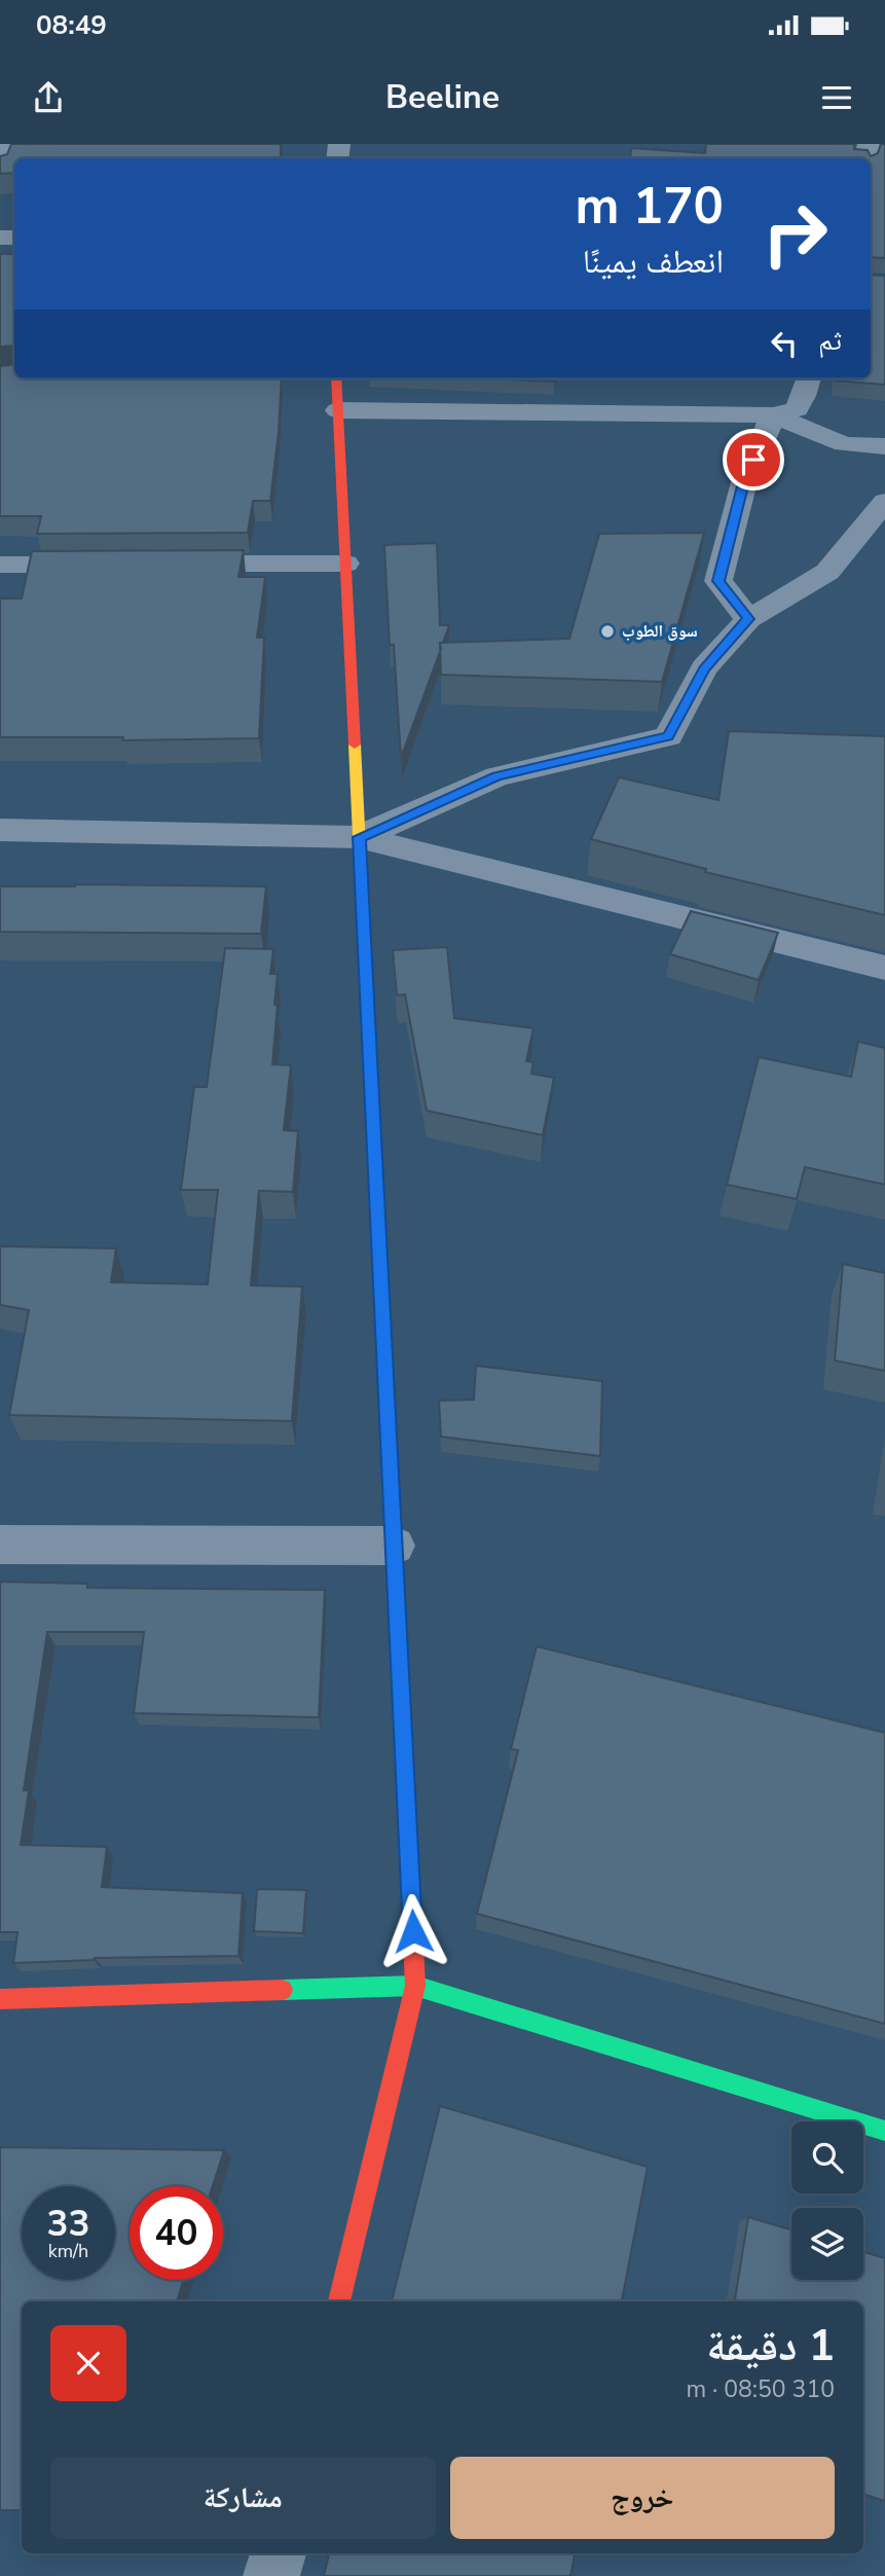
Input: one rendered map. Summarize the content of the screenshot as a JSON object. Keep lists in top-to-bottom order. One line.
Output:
{"places":["سوق الطوب"],"page":{"status":"08:49","header":"Beeline","turn":["170 m","انعطف يمينًا"],"then":"ثم","speed":"33 km/h","limit":"40","heading":["1 دقيقة","310 m · 08:50"],"buttons":["خروج","مشاركة"]}}
